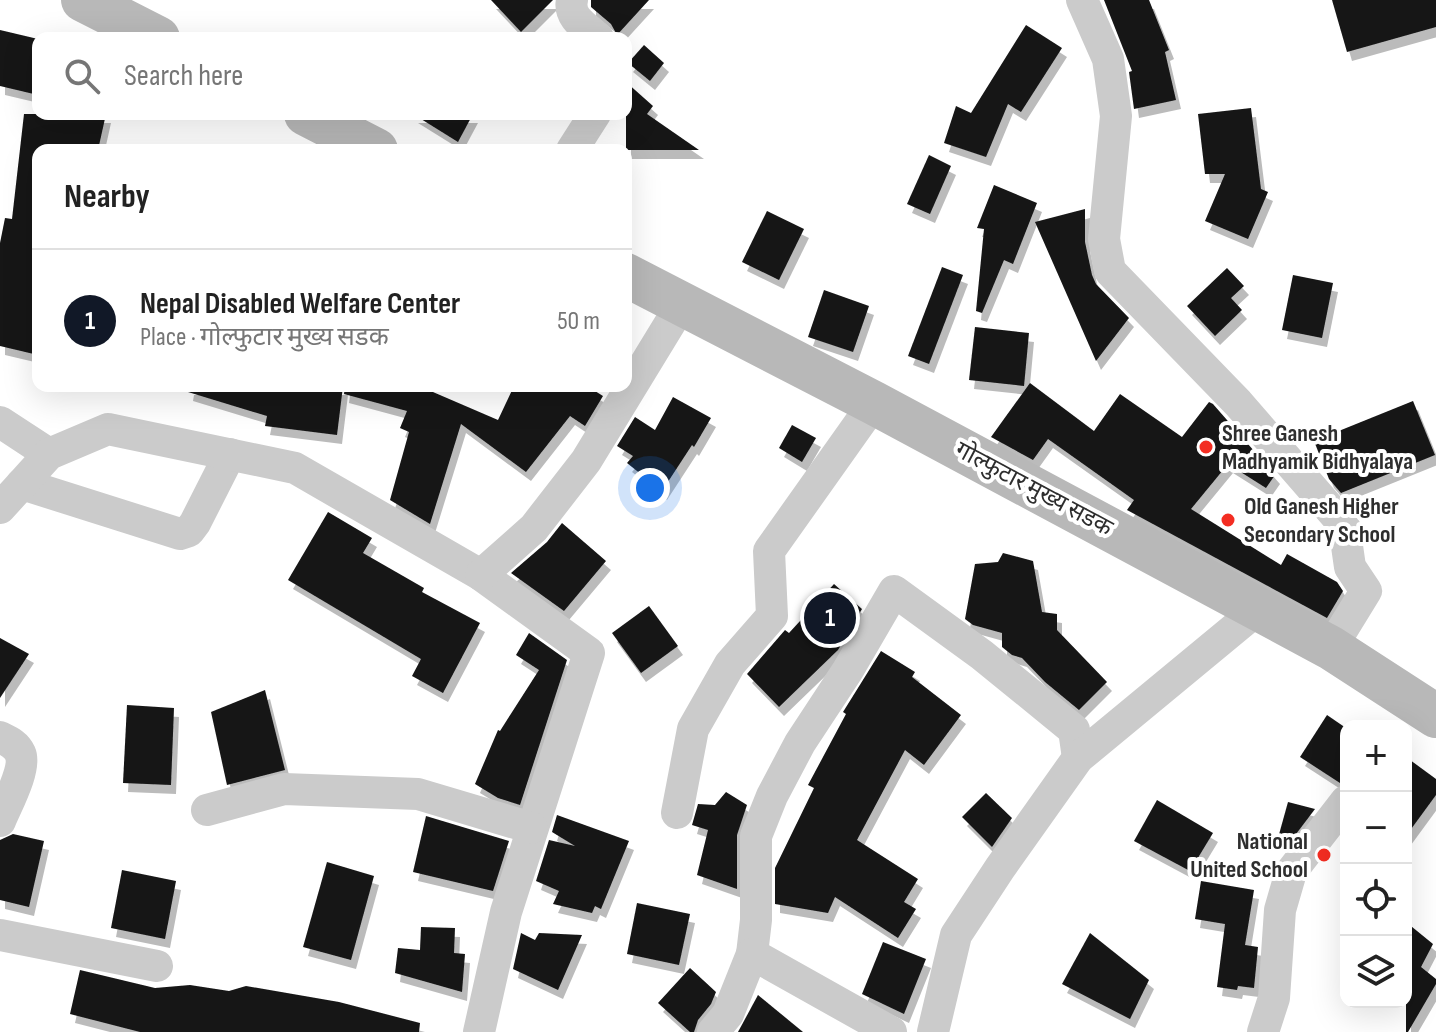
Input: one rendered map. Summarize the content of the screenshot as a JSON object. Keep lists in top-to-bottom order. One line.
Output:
{"streets":{"main road":["गोल्फुटार मुख्य सडक"]},"places":["Shree Ganesh Madhyamik Bidhyalaya","Old Ganesh Higher Secondary School","National United School"],"page":{"search":"Search here","heading":"Nearby","list":[{"mark":"1","name":"Nepal Disabled Welfare Center","note":"Place · गोल्फुटार मुख्य सडक","value":"50 m"}],"pins":"1","map_buttons":["+","−"]}}
